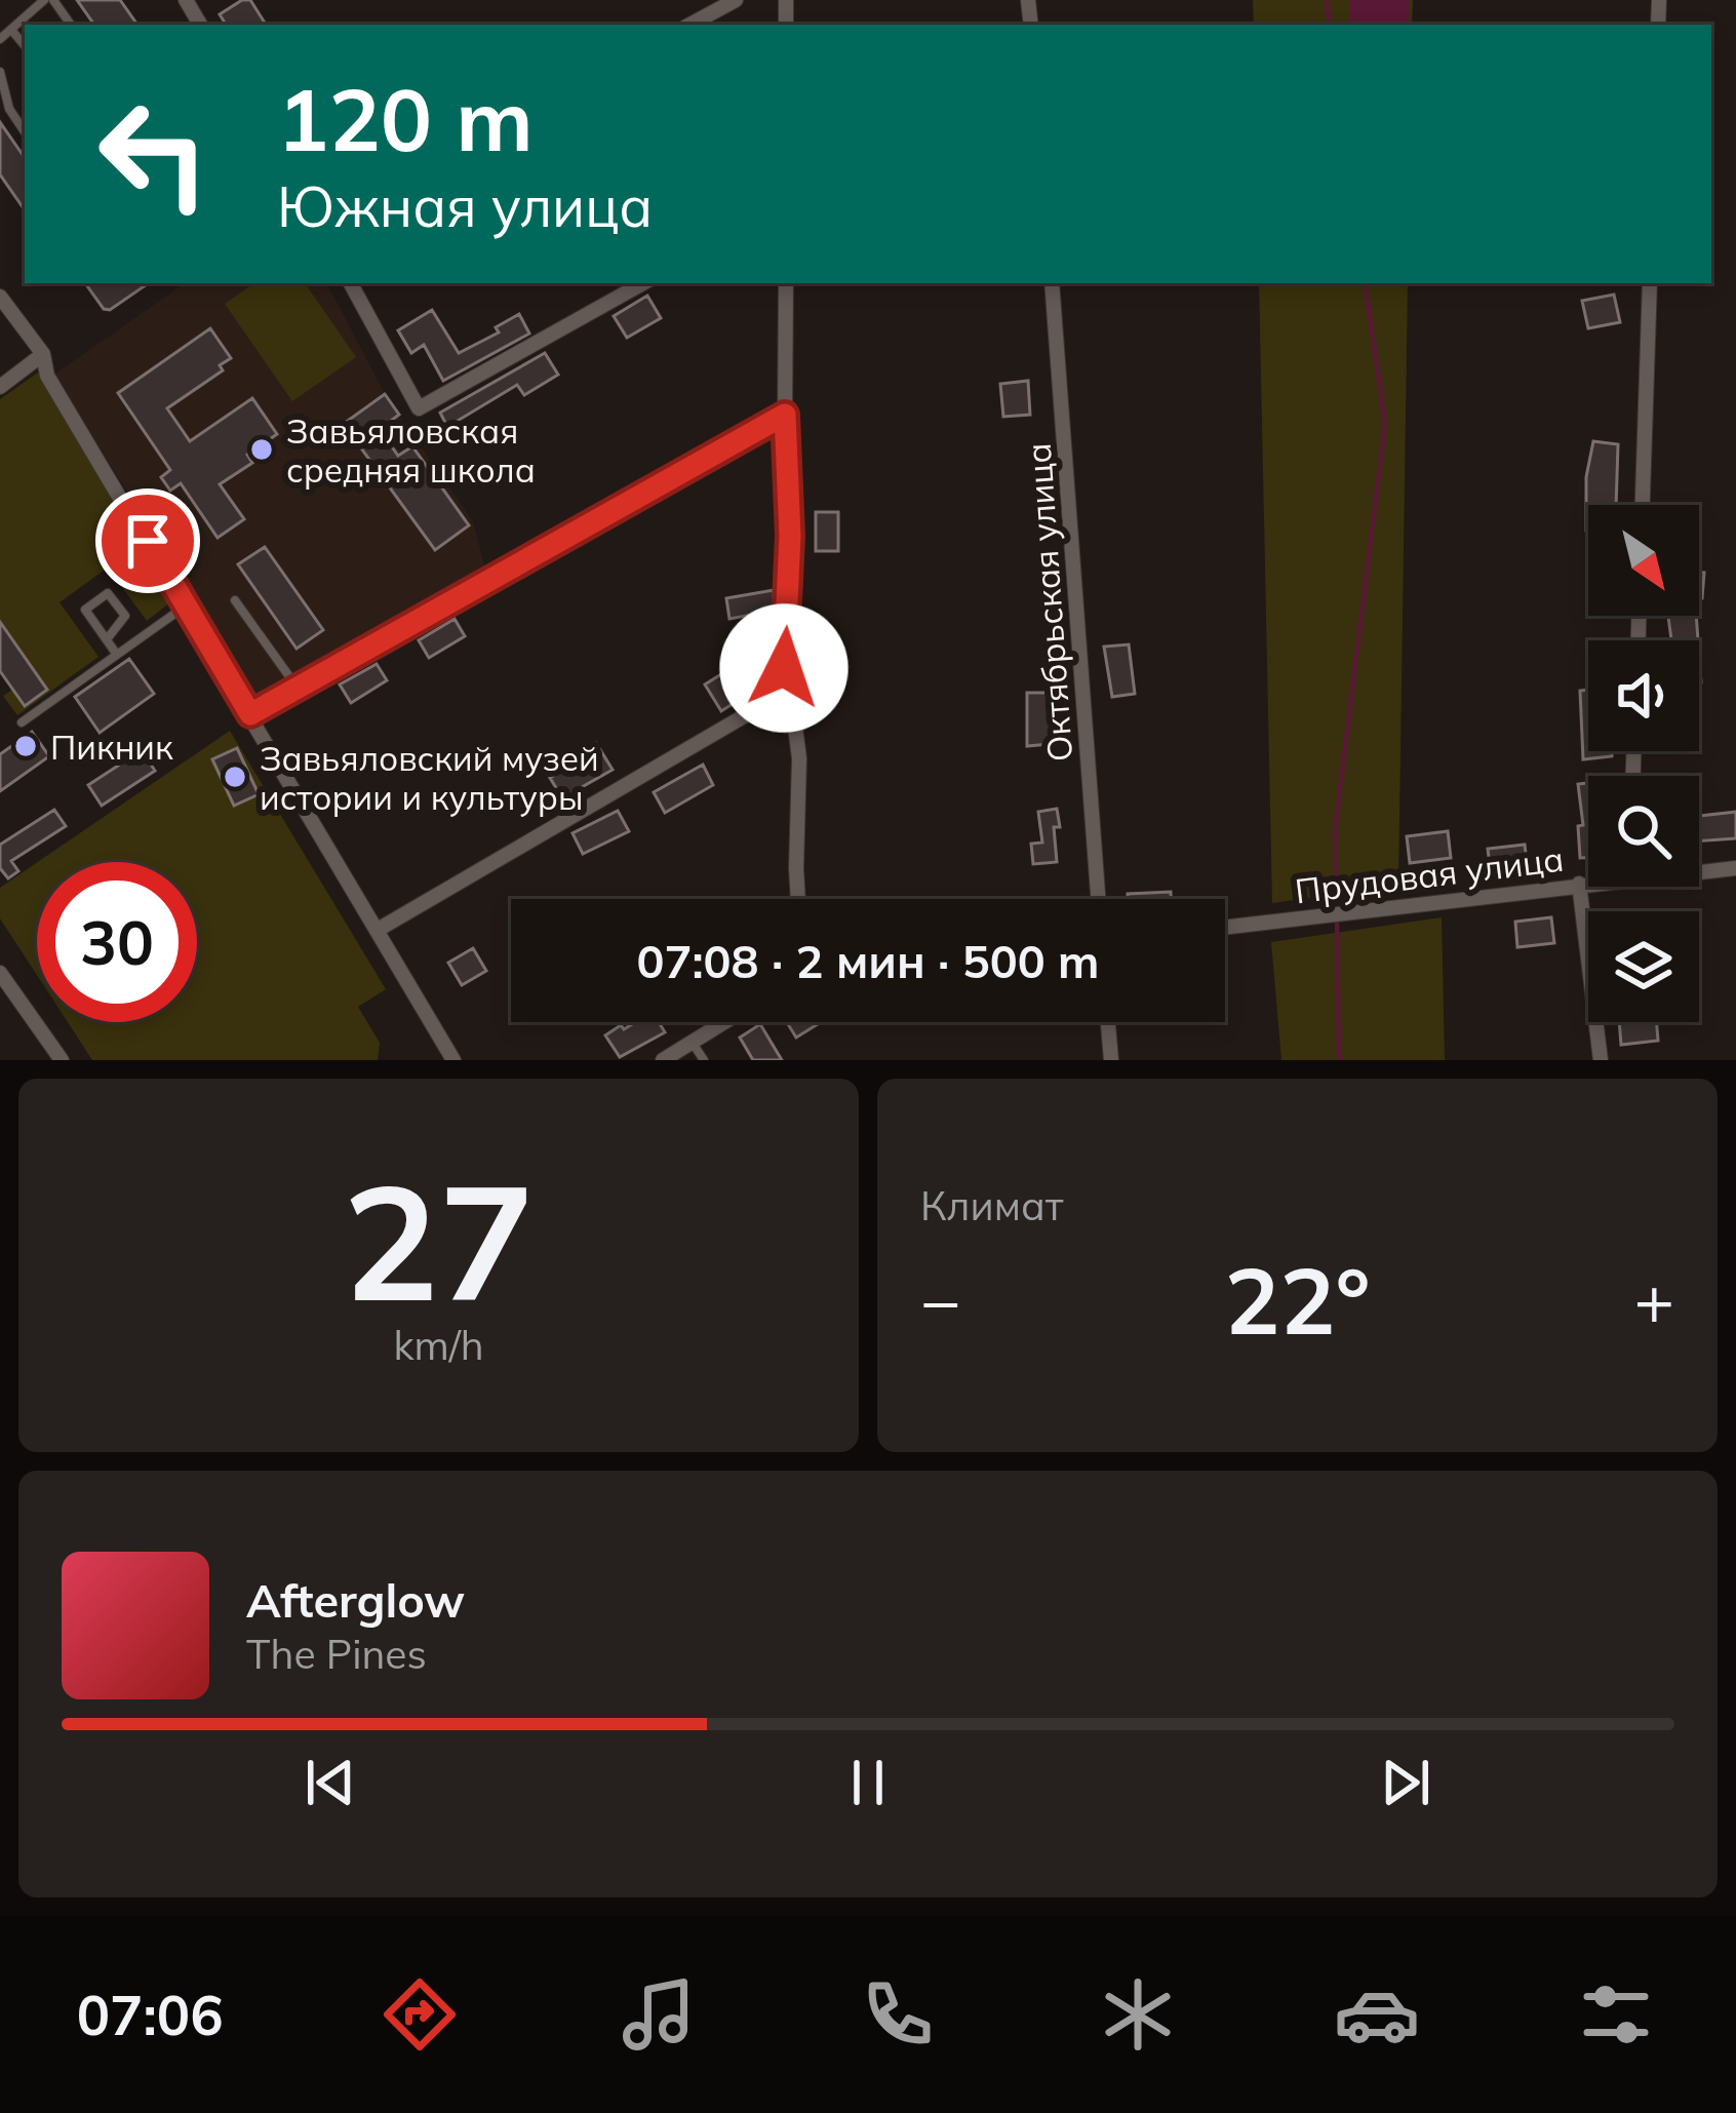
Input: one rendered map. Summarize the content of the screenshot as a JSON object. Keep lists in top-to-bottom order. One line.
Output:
{"streets":{"street":["Октябрьская улица","Прудовая улица"]},"places":["Завьяловская средняя школа","Пикник","Завьяловский музей истории и культуры"],"north":"bottom right","page":{"turn":["120 m","Южная улица"],"limit":"30","trip":"07:08 · 2 мин · 500 m","tile":[["27","km/h"],"Климат"],"heat":["−","22°","+"],"song":["Afterglow","The Pines"],"tabs":"07:06"}}
